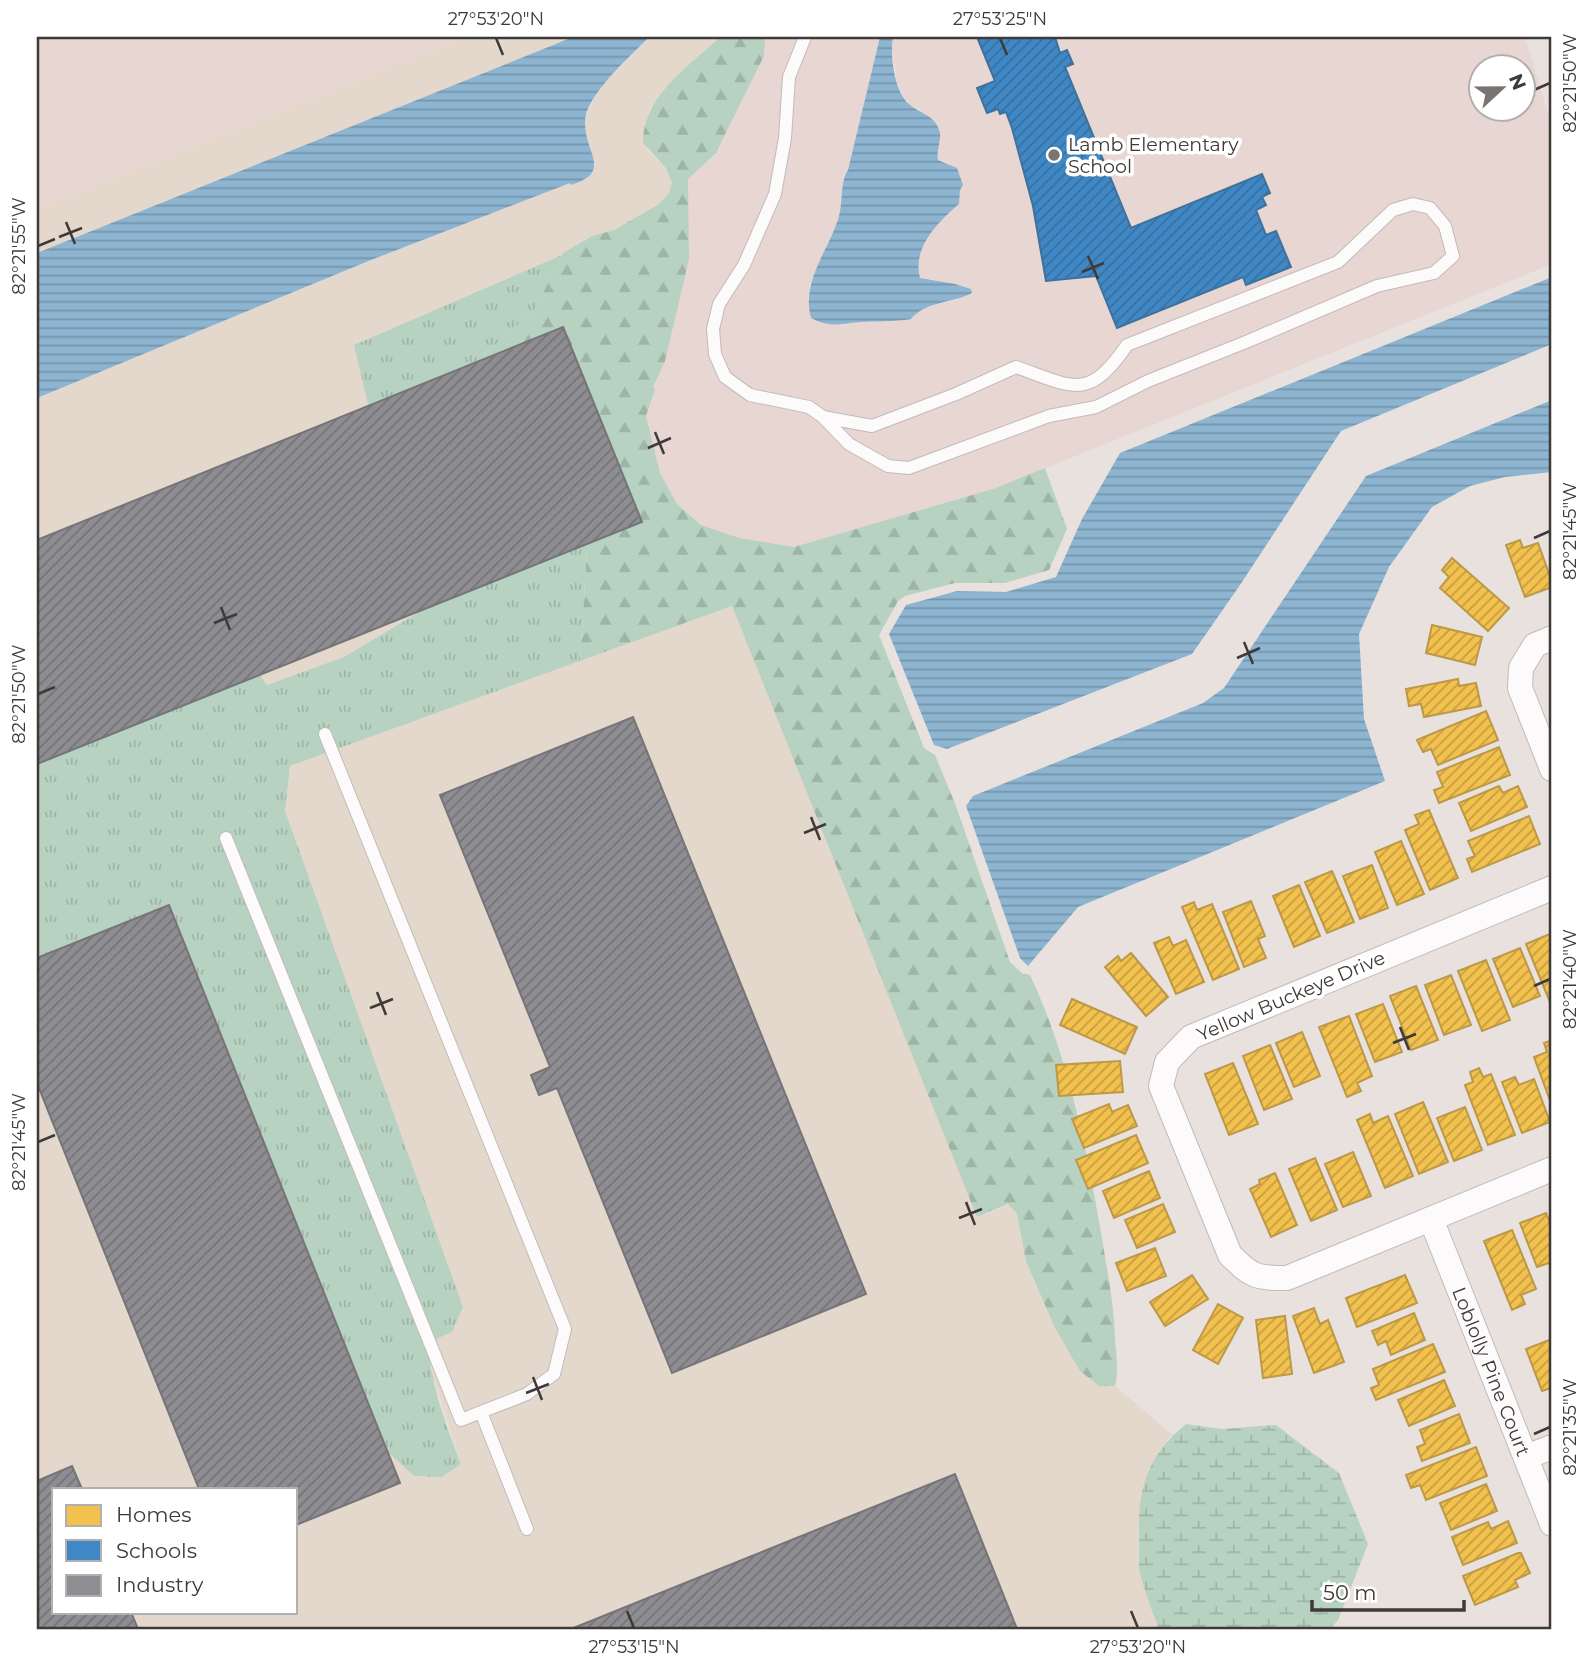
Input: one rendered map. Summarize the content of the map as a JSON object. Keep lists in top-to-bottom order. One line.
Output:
{"streets":{"street":["Yellow Buckeye Drive","Loblolly Pine Court"]},"crossings":[["Yellow Buckeye Drive","Loblolly Pine Court"]],"places":["Lamb Elementary School"],"legend":["Homes","Schools","Industry"],"scale_bar":"50 m","north":"right","coordinates":["27°53'20\"N","27°53'25\"N","82°21'50\"W","82°21'55\"W","82°21'45\"W","82°21'40\"W","82°21'35\"W","27°53'15\"N"]}
